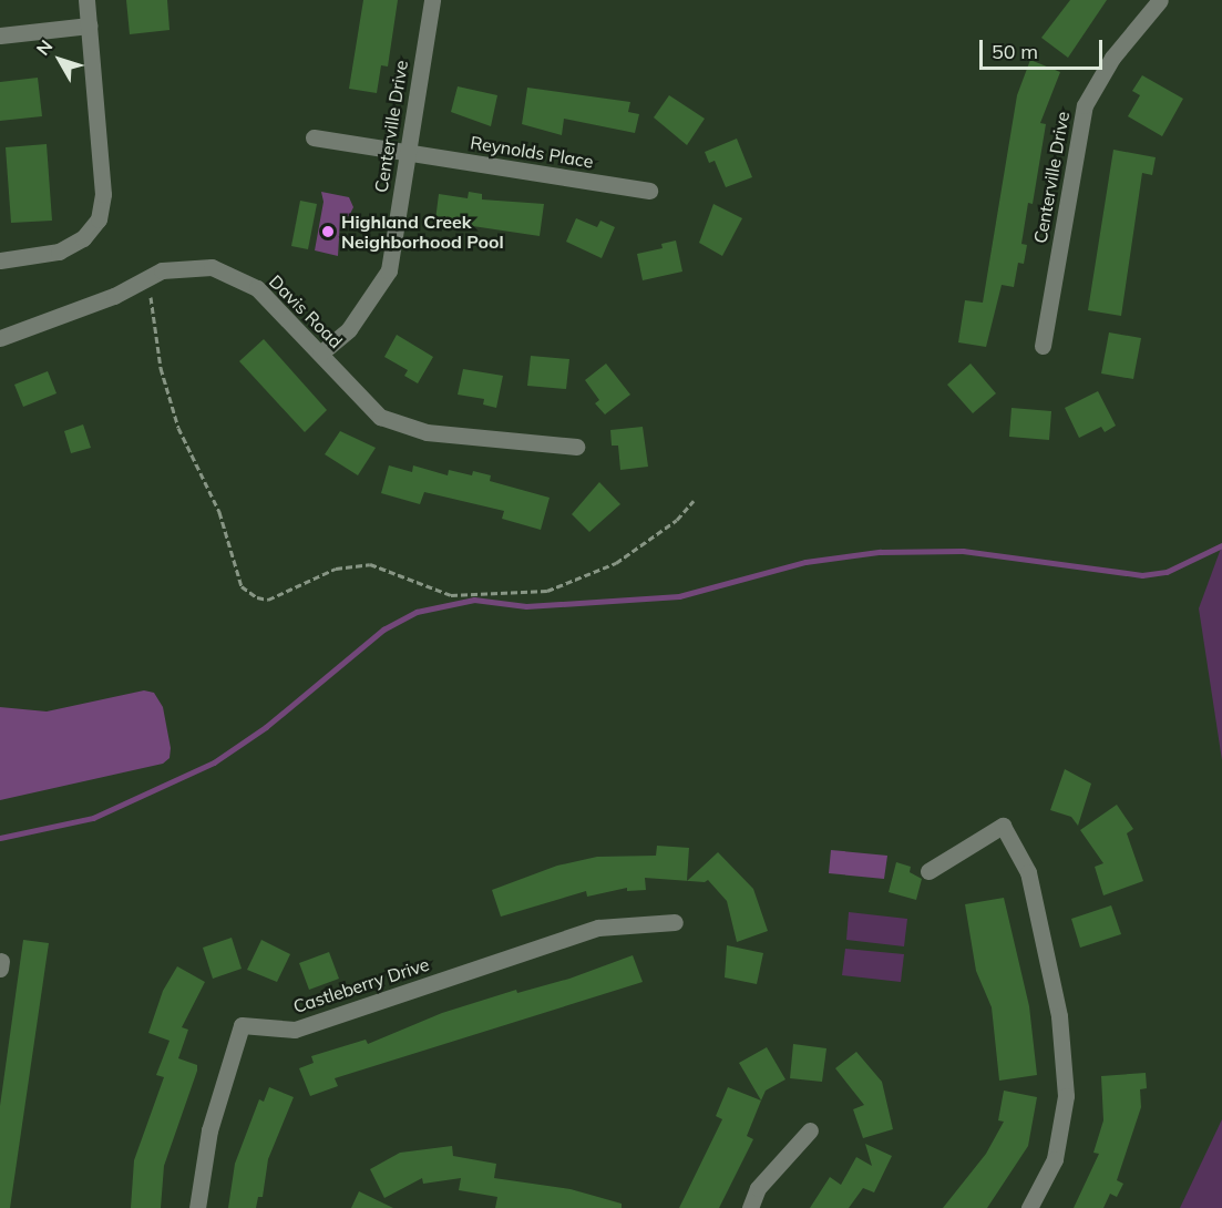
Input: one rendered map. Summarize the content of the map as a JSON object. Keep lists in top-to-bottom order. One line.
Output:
{"streets":{"street":["Centerville Drive","Reynolds Place","Davis Road","Castleberry Drive"]},"crossings":[["Centerville Drive","Reynolds Place"],["Centerville Drive","Davis Road"]],"places":["Highland Creek Neighborhood Pool"],"scale_bar":"50 m","north":"top left"}
